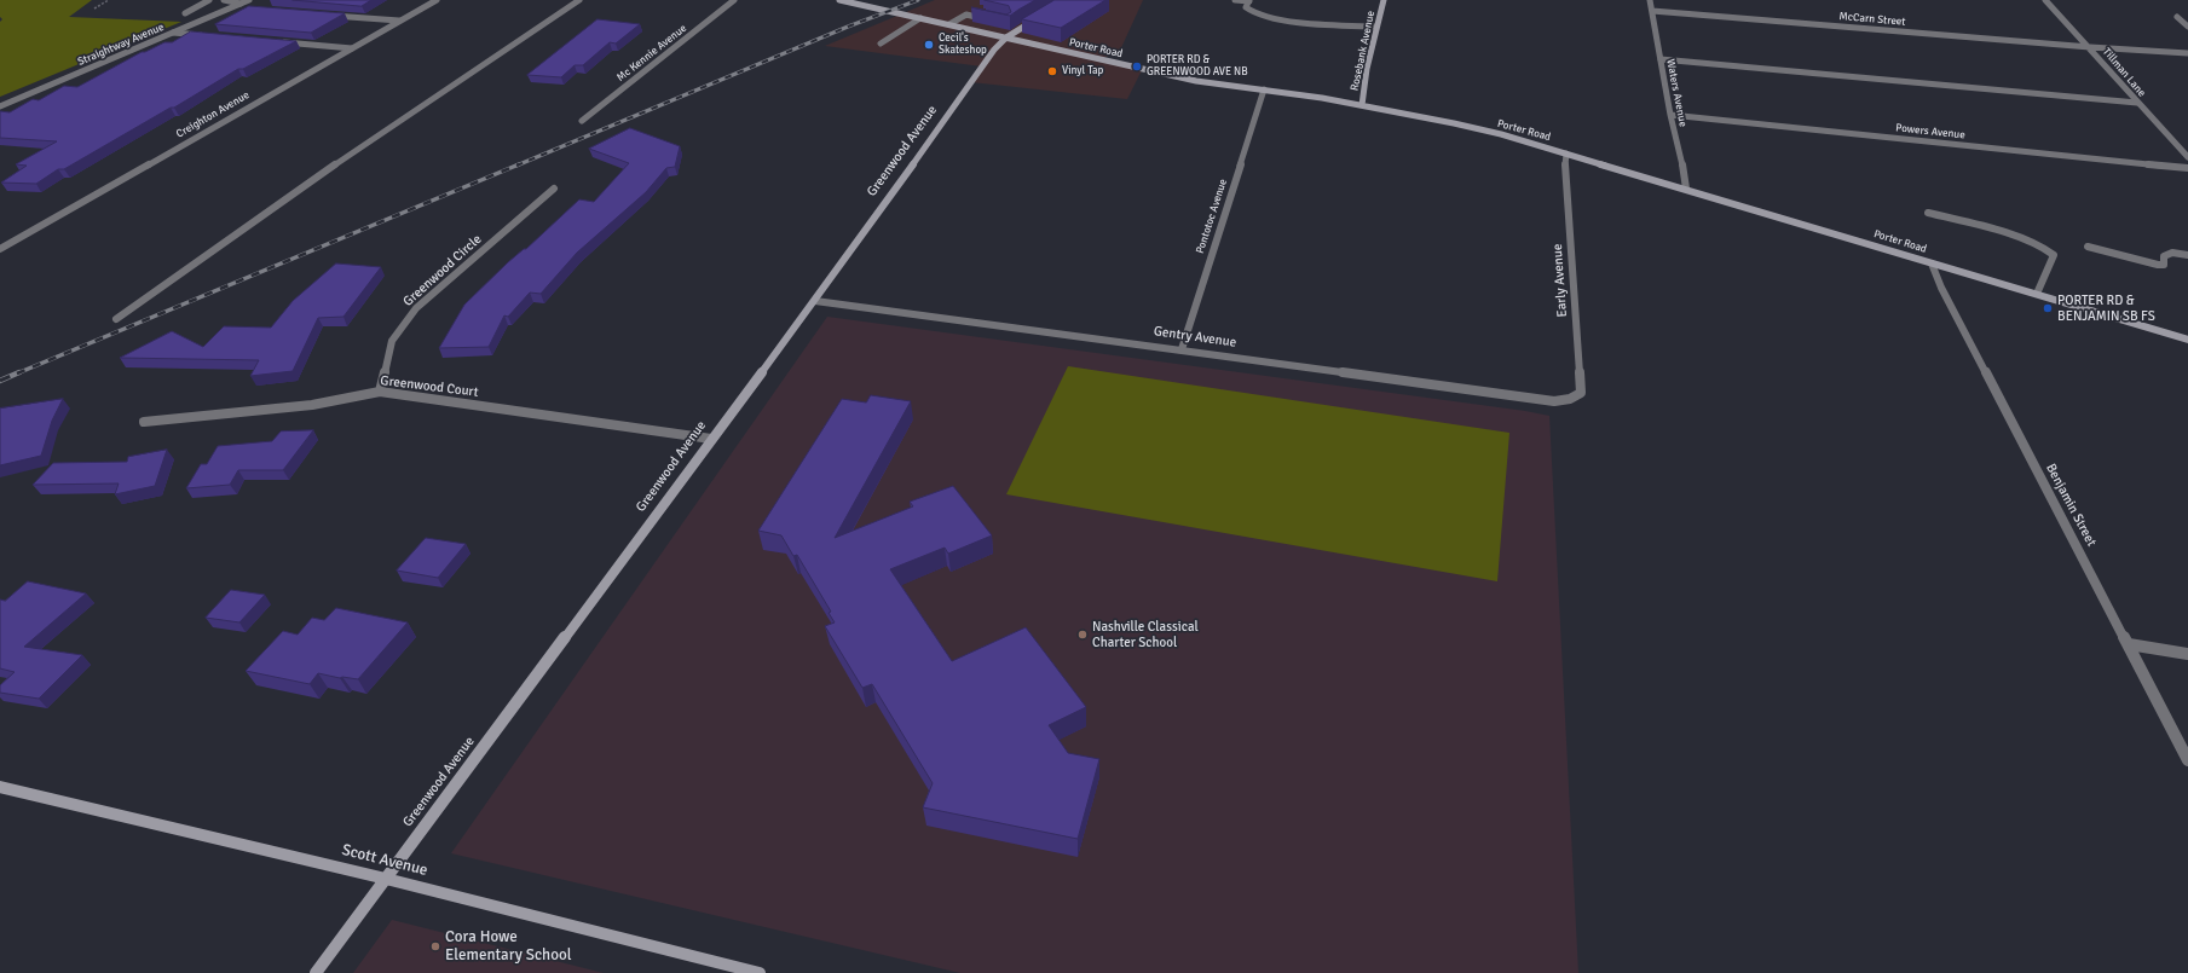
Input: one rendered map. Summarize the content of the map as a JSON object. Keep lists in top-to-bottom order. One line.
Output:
{"streets":{"street":["McCarn Street","Straightway Avenue","Porter Road","Rosebank Avenue","Mc Kennie Avenue","Tillman Lane","Waters Avenue","Creighton Avenue","Powers Avenue","Greenwood Avenue","Pontotoc Avenue","Greenwood Circle","Early Avenue","Gentry Avenue","Greenwood Court","Benjamin Street","Scott Avenue"]},"crossings":[["McCarn Street","Tillman Lane"],["McCarn Street","Waters Avenue"],["Porter Road","Rosebank Avenue"],["Porter Road","Waters Avenue"],["Porter Road","Greenwood Avenue"],["Porter Road","Pontotoc Avenue"],["Porter Road","Early Avenue"],["Porter Road","Benjamin Street"],["Waters Avenue","Powers Avenue"],["Greenwood Avenue","Gentry Avenue"],["Greenwood Avenue","Greenwood Court"],["Greenwood Avenue","Scott Avenue"],["Pontotoc Avenue","Gentry Avenue"],["Greenwood Circle","Greenwood Court"],["Early Avenue","Gentry Avenue"]],"places":["Cecil's Skateshop","PORTER RD & GREENWOOD AVE NB","Vinyl Tap","PORTER RD & BENJAMIN SB FS","Nashville Classical Charter School","Cora Howe Elementary School"]}
